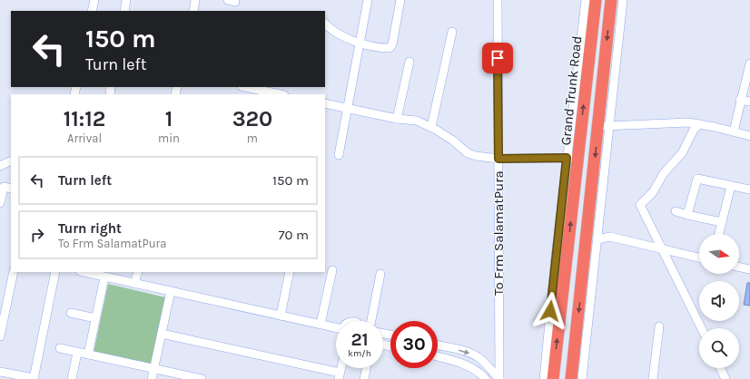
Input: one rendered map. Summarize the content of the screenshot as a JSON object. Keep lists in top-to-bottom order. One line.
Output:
{"streets":{"highway":["Grand Trunk Road"],"street":["To Frm SalamatPura"]},"north":"right","page":{"turn":["150 m","Turn left"],"eta":["11:12","Arrival","1","min","320","m"],"list":[{"name":"Turn left","value":"150 m"},{"name":"Turn right","note":"To Frm SalamatPura","value":"70 m"}],"speed":"21 km/h","limit":"30"}}
